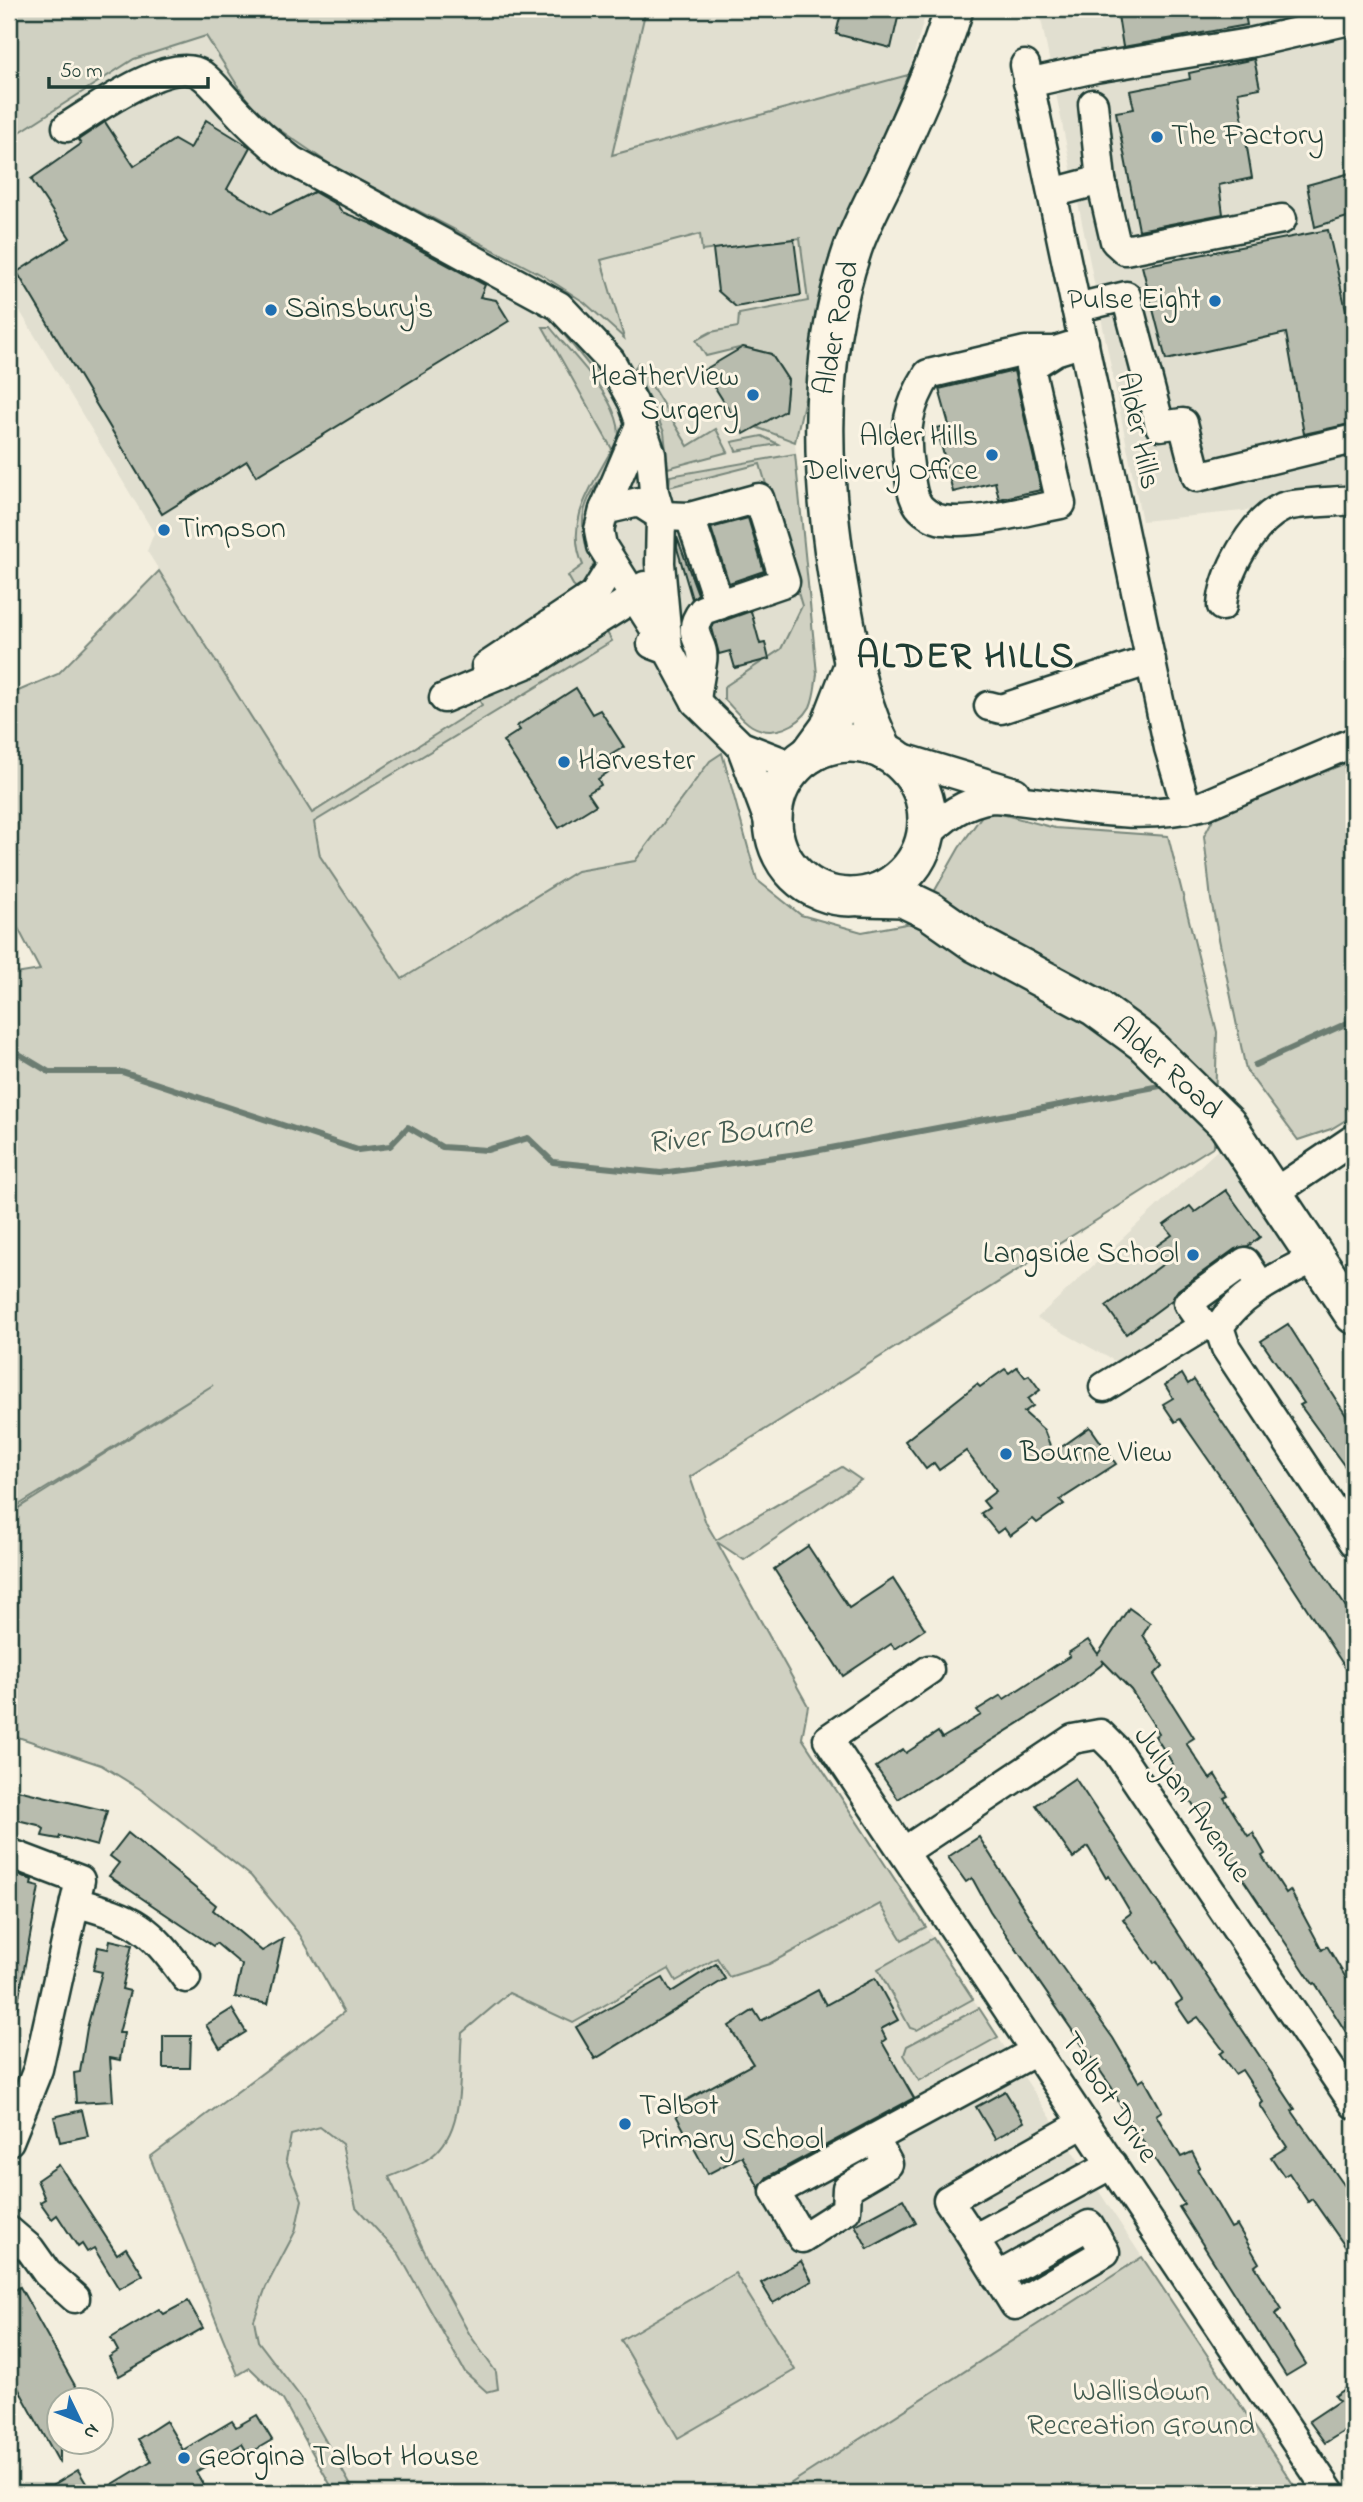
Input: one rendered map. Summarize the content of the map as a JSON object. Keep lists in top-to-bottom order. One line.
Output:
{"streets":{"main road":["Alder Road"],"street":["Alder Hills","Julyan Avenue","Talbot Drive"]},"crossings":[["Julyan Avenue","Talbot Drive"]],"districts":["ALDER HILLS"],"water":["River Bourne"],"parks":["Wallisdown Recreation Ground"],"places":["The Factory","Pulse Eight","Sainsbury's","HeatherView Surgery","Alder Hills Delivery Office","Timpson","Harvester","Langside School","Bourne View","Talbot Primary School","Georgina Talbot House"],"scale_bar":"50 m","north":"bottom right"}
